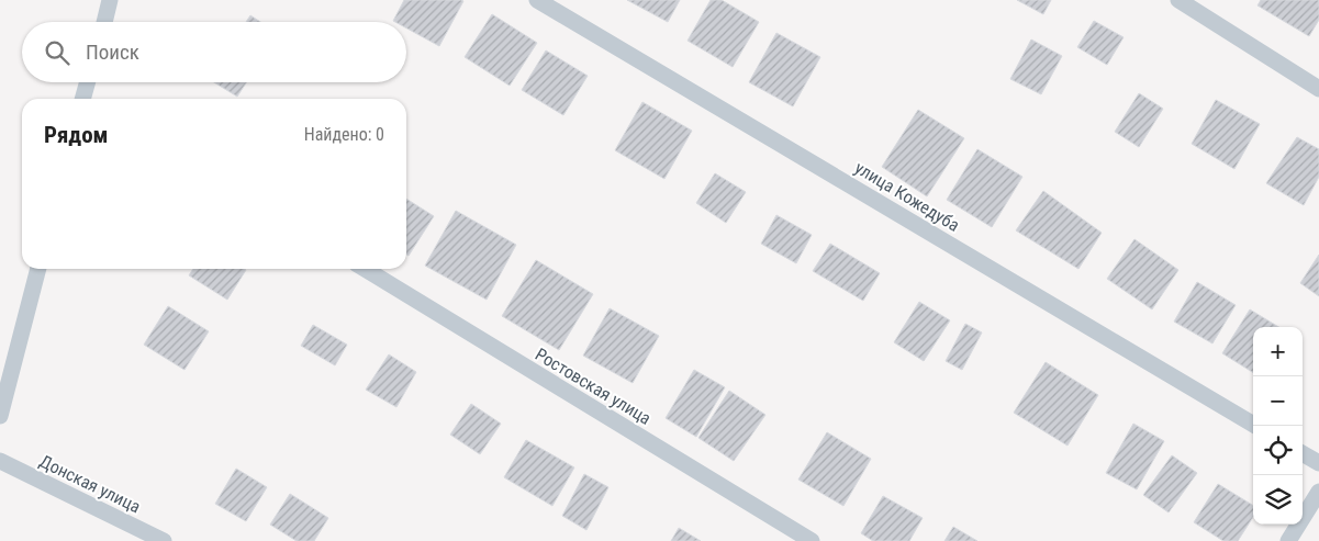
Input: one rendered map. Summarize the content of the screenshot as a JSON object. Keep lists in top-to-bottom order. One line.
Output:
{"streets":{"street":["улица Кожедуба","Ростовская улица","Донская улица"]},"page":{"search":"Поиск","heading":["Рядом","Найдено: 0"],"map_buttons":["+","−"]}}
